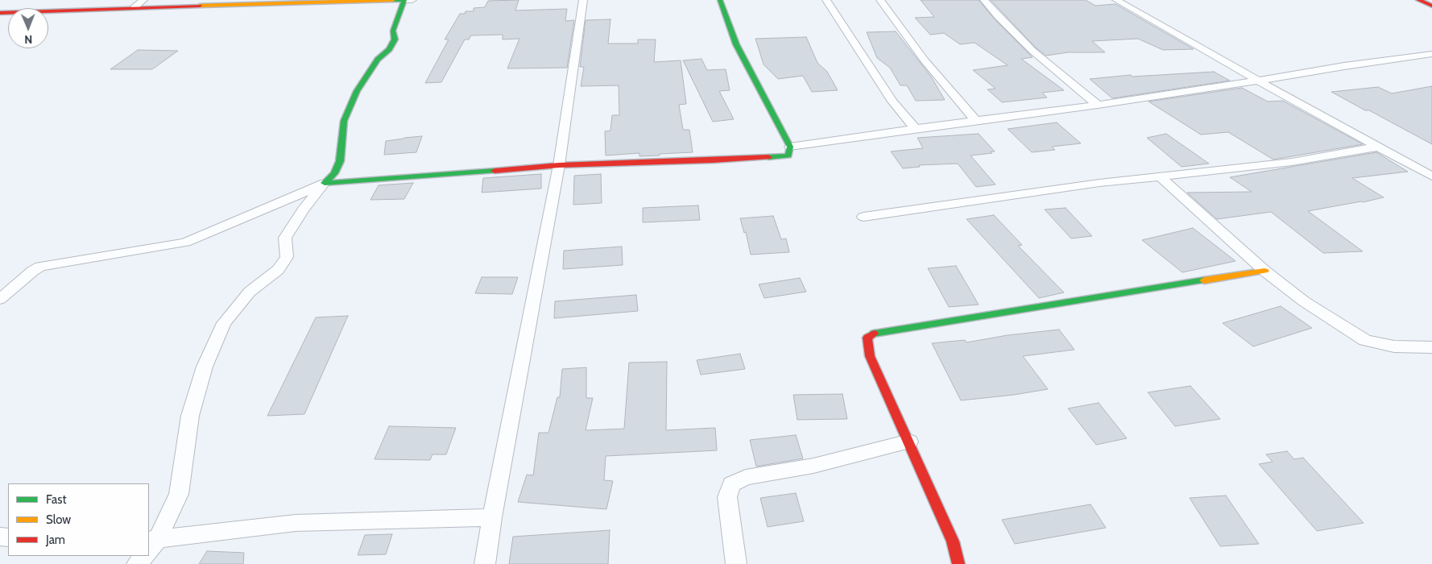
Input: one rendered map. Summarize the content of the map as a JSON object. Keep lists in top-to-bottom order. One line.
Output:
{"legend":["Fast","Slow","Jam"],"north":"bottom"}
